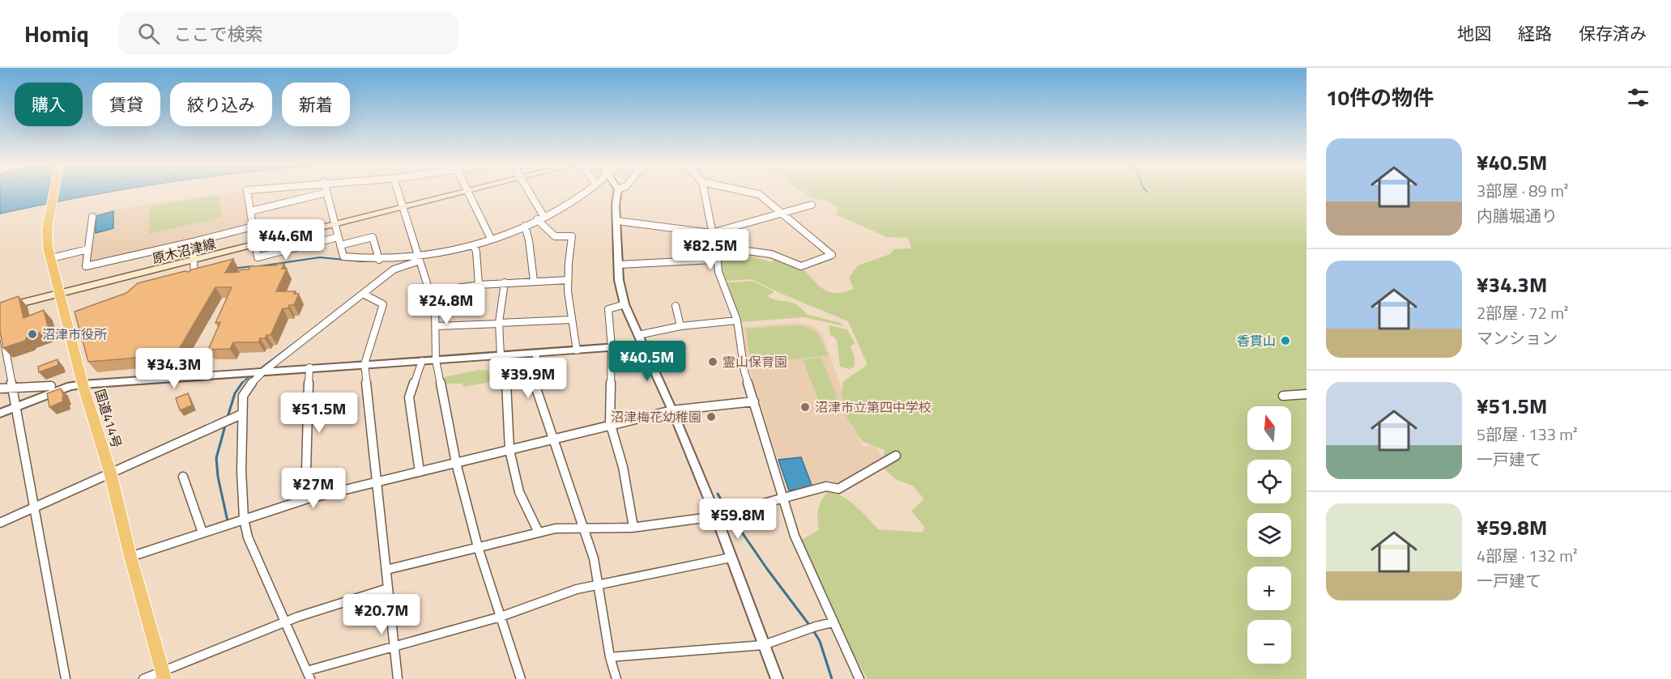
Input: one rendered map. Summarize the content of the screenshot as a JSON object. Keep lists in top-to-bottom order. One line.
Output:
{"streets":{"highway":["国道414号"],"main road":["原木沼津線"]},"crossings":[["原木沼津線","国道414号"]],"places":["沼津市役所","香貫山","霊山保育園","沼津市立第四中学校","沼津梅花幼稚園"],"north":"top","page":{"header":"Homiq","search":"ここで検索","nav":["地図","経路","保存済み"],"heading":"10件の物件","chip":["購入","賃貸","絞り込み","新着"],"list":[{"name":"¥40.5M","note":"3部屋 · 89 m² · 内膳堀通り"},{"name":"¥34.3M","note":"2部屋 · 72 m² · マンション"},{"name":"¥51.5M","note":"5部屋 · 133 m² · 一戸建て"},{"name":"¥59.8M","note":"4部屋 · 132 m² · 一戸建て"}],"price":["¥44.6M","¥82.5M","¥24.8M","¥40.5M","¥34.3M","¥39.9M","¥51.5M","¥27M","¥59.8M","¥20.7M"],"map_buttons":["+","−"]}}
